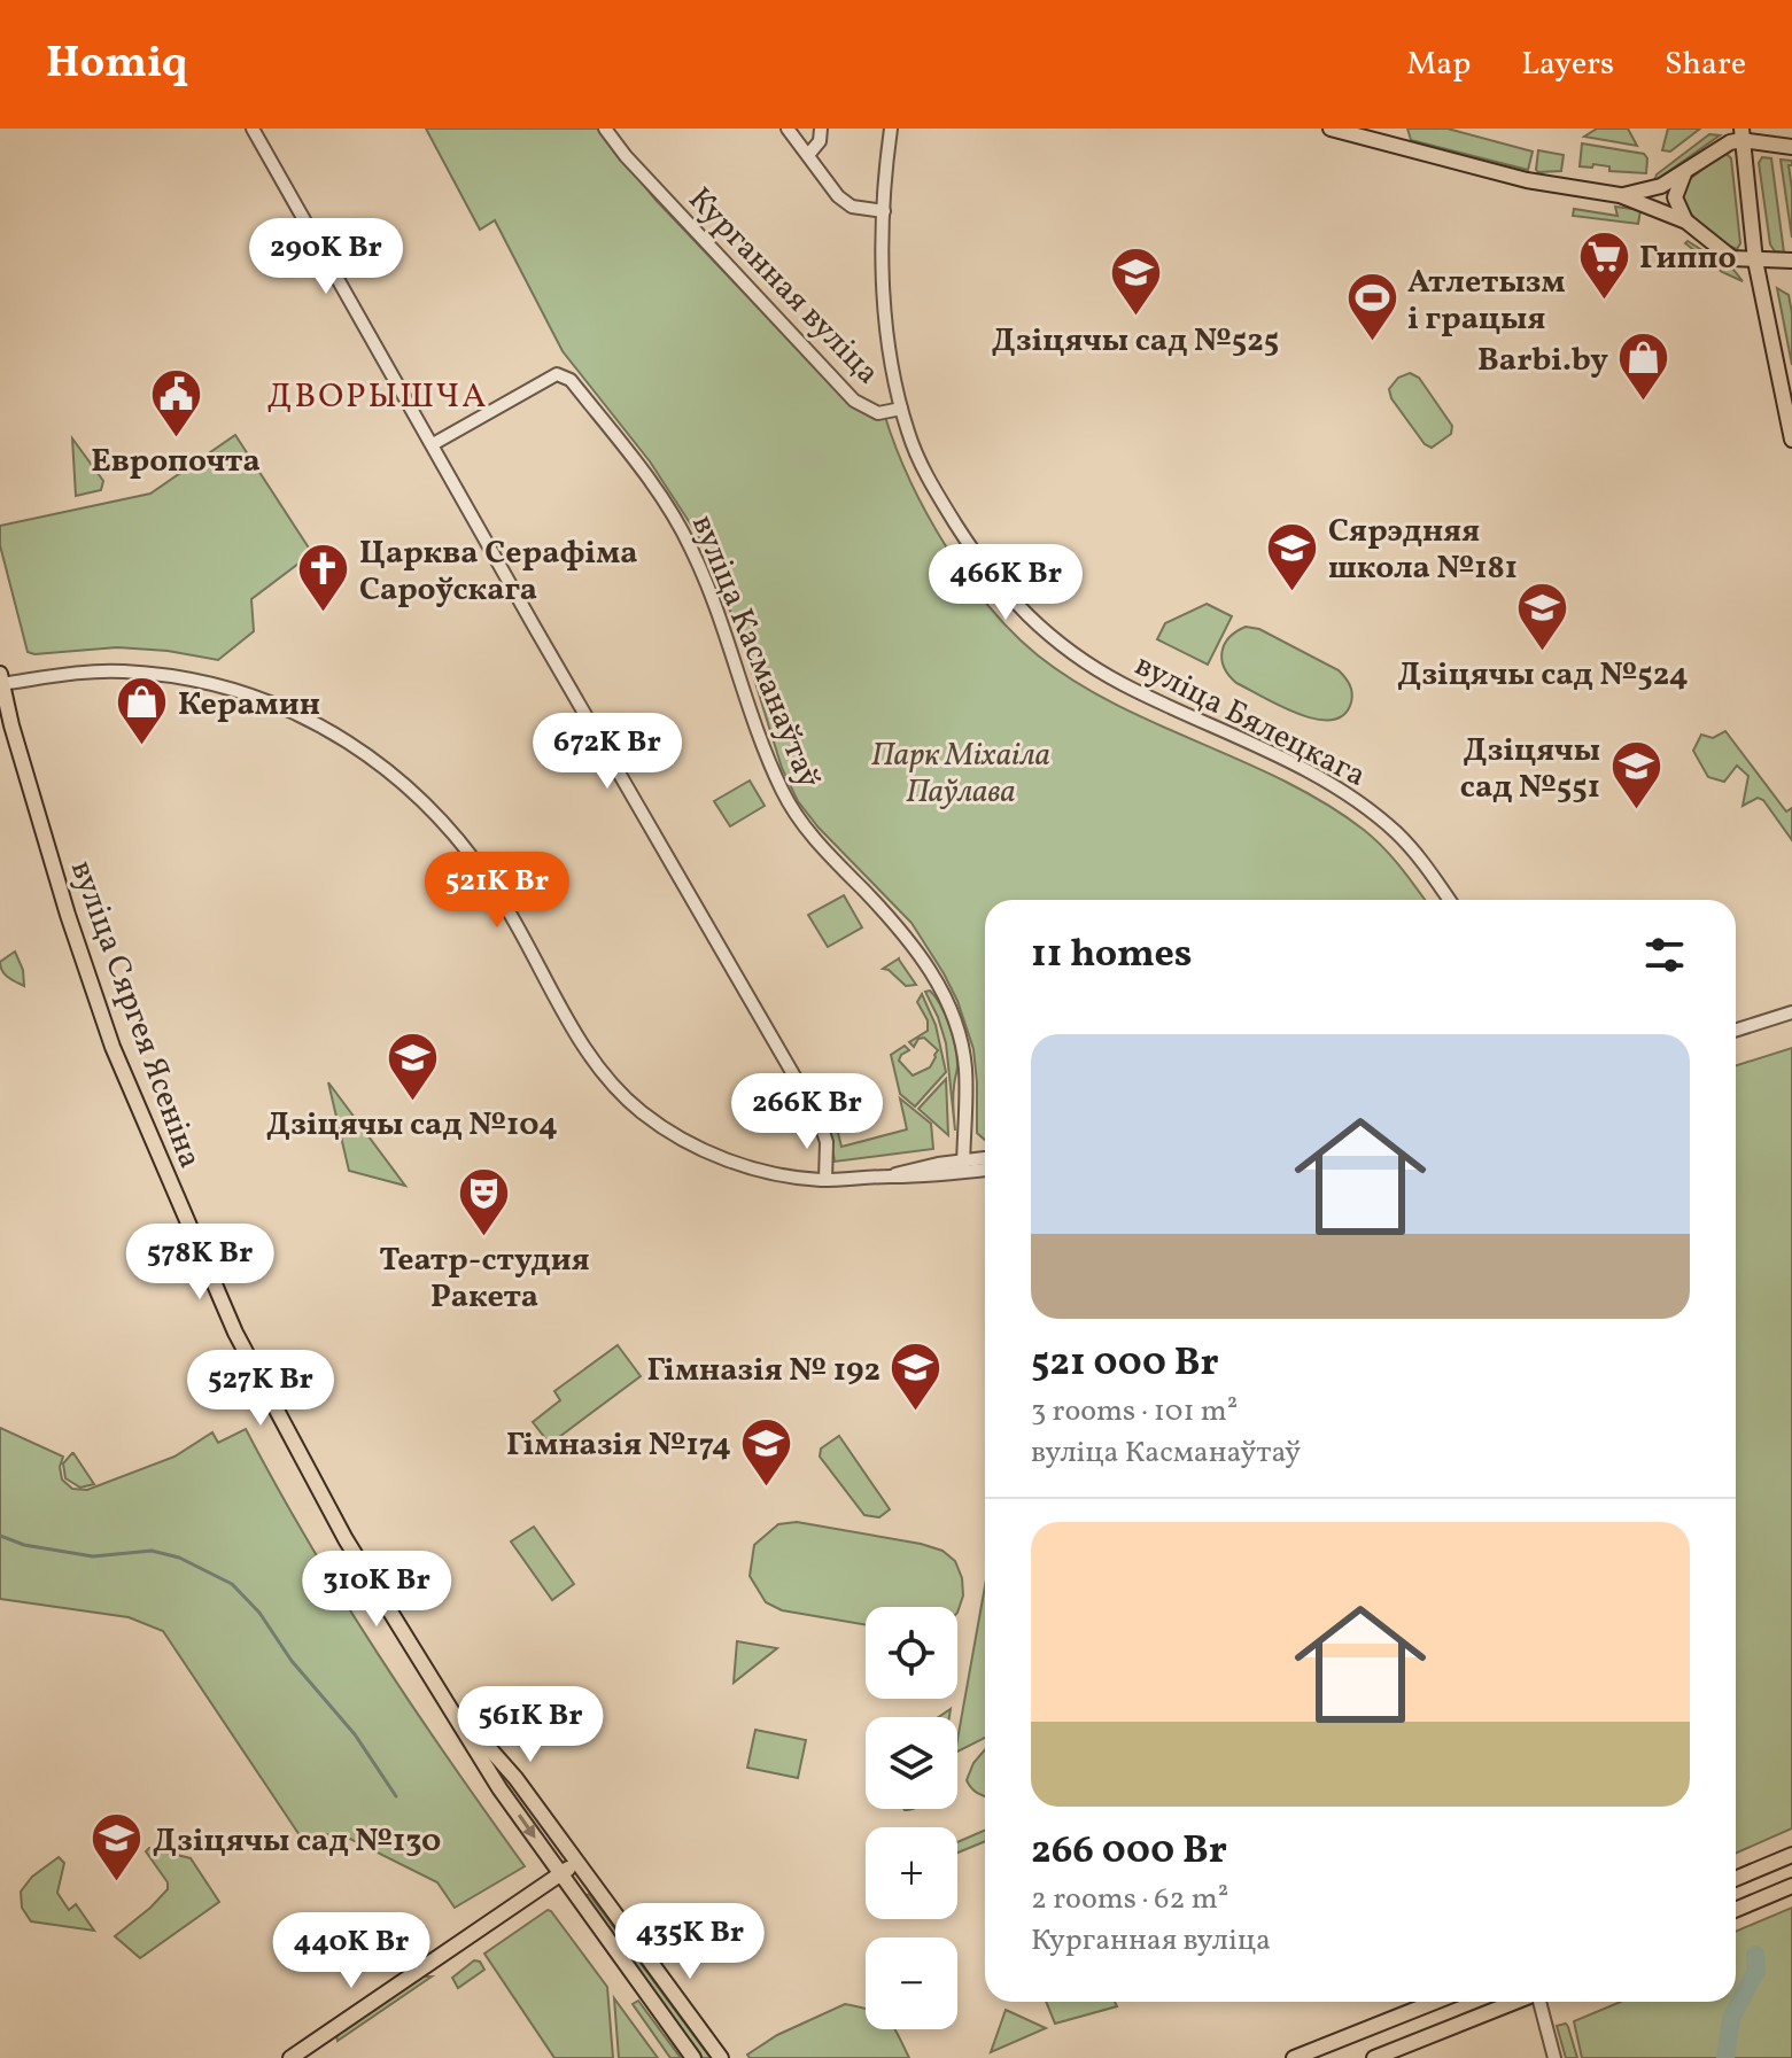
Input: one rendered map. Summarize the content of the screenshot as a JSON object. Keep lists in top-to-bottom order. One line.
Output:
{"streets":{"main road":["вуліца Сяргея Ясеніна"],"street":["Курганная вуліца","вуліца Касманаўтаў","вуліца Бялецкага"]},"crossings":[["Курганная вуліца","вуліца Бялецкага"]],"districts":["ДВОРЫШЧА"],"parks":["Парк Міхаіла Паўлава"],"places":{"supermarket":["Гиппо"],"school or university":["Дзіцячы сад №525","Сярэдняя школа №181","Дзіцячы сад №524","Дзіцячы сад №551","Дзіцячы сад №104","Гімназія № 192","Гімназія №174","Дзіцячы сад №130"],"sports":["Атлетызм і грацыя"],"shop":["Barbi.by","Керамин"],"public building":["Европочта"],"church":["Царква Серафіма Сароўскага"],"theatre":["Театр-студия Ракета"]},"page":{"header":"Homiq","nav":["Map","Layers","Share"],"price":["290K Br","466K Br","672K Br","521K Br","266K Br","578K Br","527K Br","310K Br","561K Br","435K Br","440K Br"],"heading":"11 homes","list":[{"name":"521 000 Br","note":"3 rooms · 101 m² · вуліца Касманаўтаў"},{"name":"266 000 Br","note":"2 rooms · 62 m² · Курганная вуліца"}],"map_buttons":["+","−"]}}
